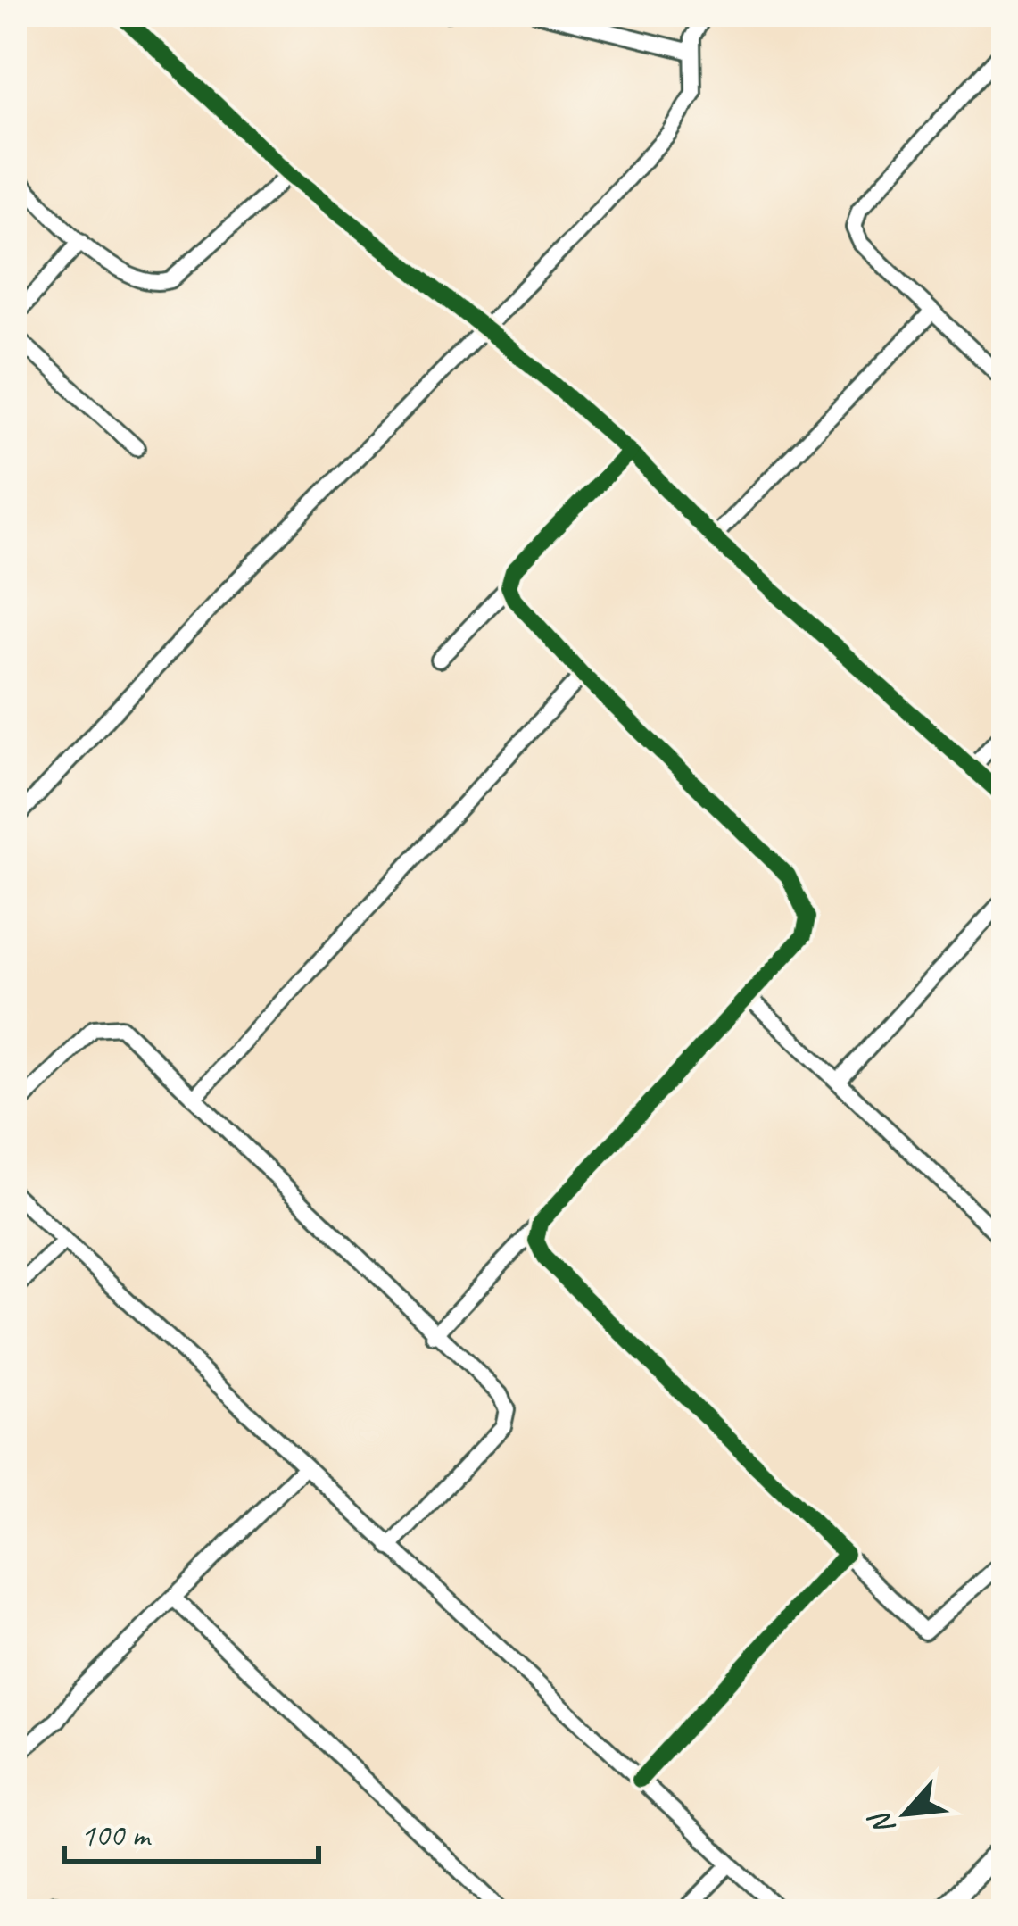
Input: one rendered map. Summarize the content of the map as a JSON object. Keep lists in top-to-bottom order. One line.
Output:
{"scale_bar":"100 m","north":"bottom left"}
